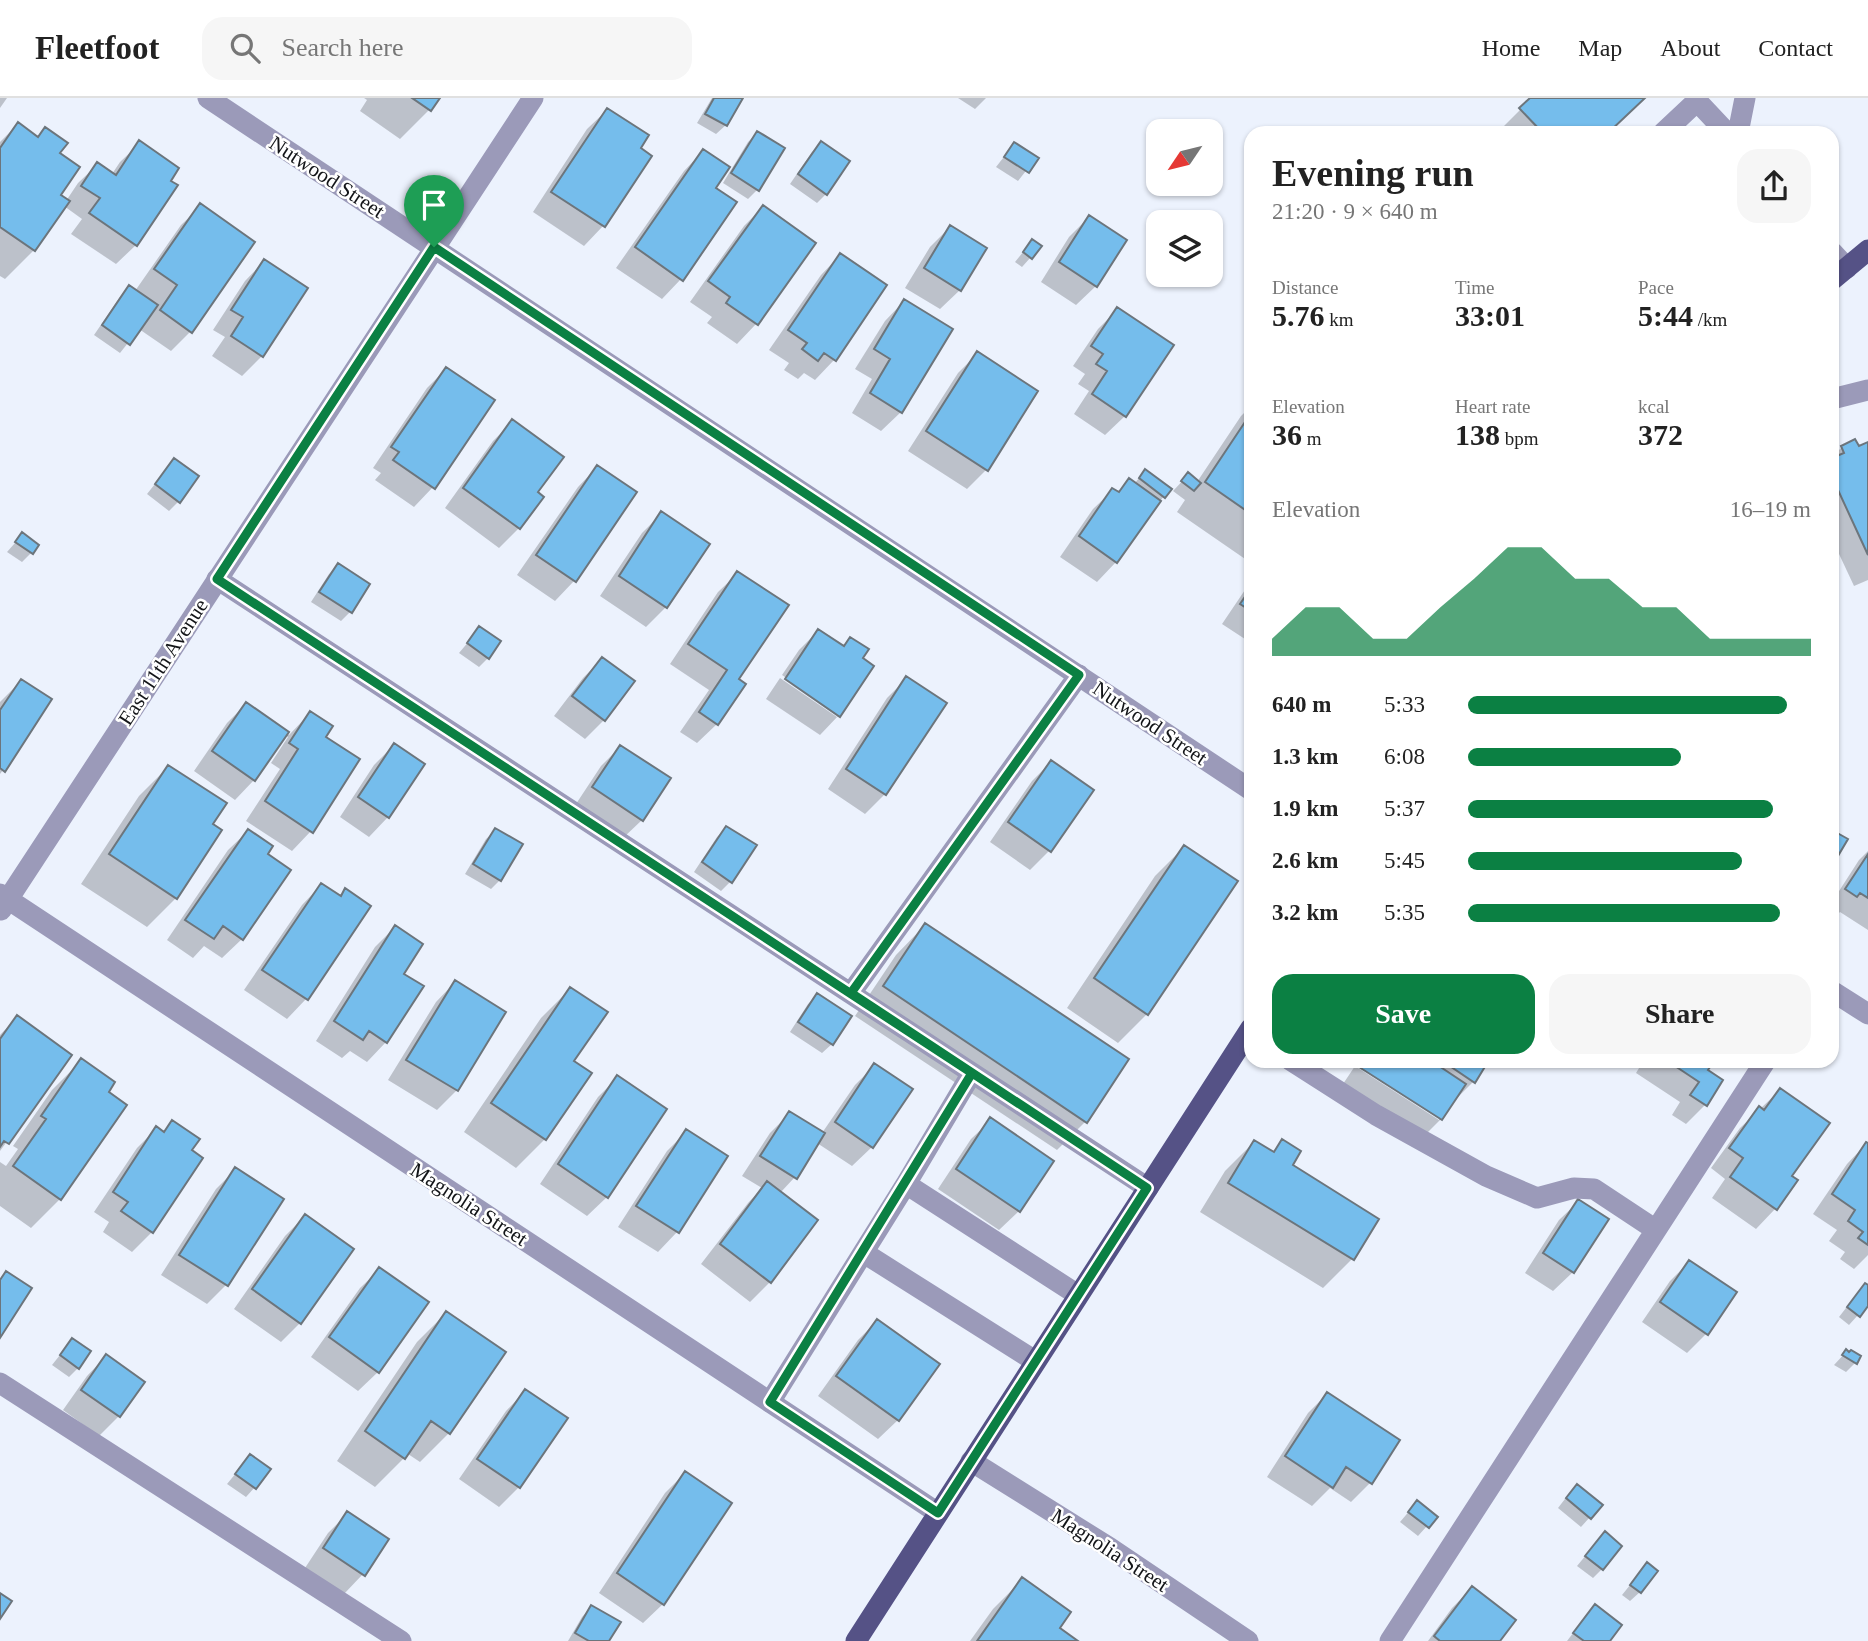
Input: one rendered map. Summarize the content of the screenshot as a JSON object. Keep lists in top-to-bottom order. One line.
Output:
{"streets":{"street":["Nutwood Street","East 11th Avenue","Magnolia Street"]},"crossings":[["Nutwood Street","East 11th Avenue"],["East 11th Avenue","Magnolia Street"]],"north":"bottom left","page":{"header":"Fleetfoot","search":"Search here","nav":["Home","Map","About","Contact"],"heading":["Evening run","21:20 · 9 × 640 m"],"stats":[["Distance","5.76 km"],["Time","33:01"],["Pace","5:44 /km"],["Elevation","36 m"],["Heart rate","138 bpm"],["kcal","372"]],"chart":["Elevation","16–19 m"],"list":[{"name":"640 m","note":"5:33"},{"name":"1.3 km","note":"6:08"},{"name":"1.9 km","note":"5:37"},{"name":"2.6 km","note":"5:45"},{"name":"3.2 km","note":"5:35"}],"buttons":["Save","Share"]}}
